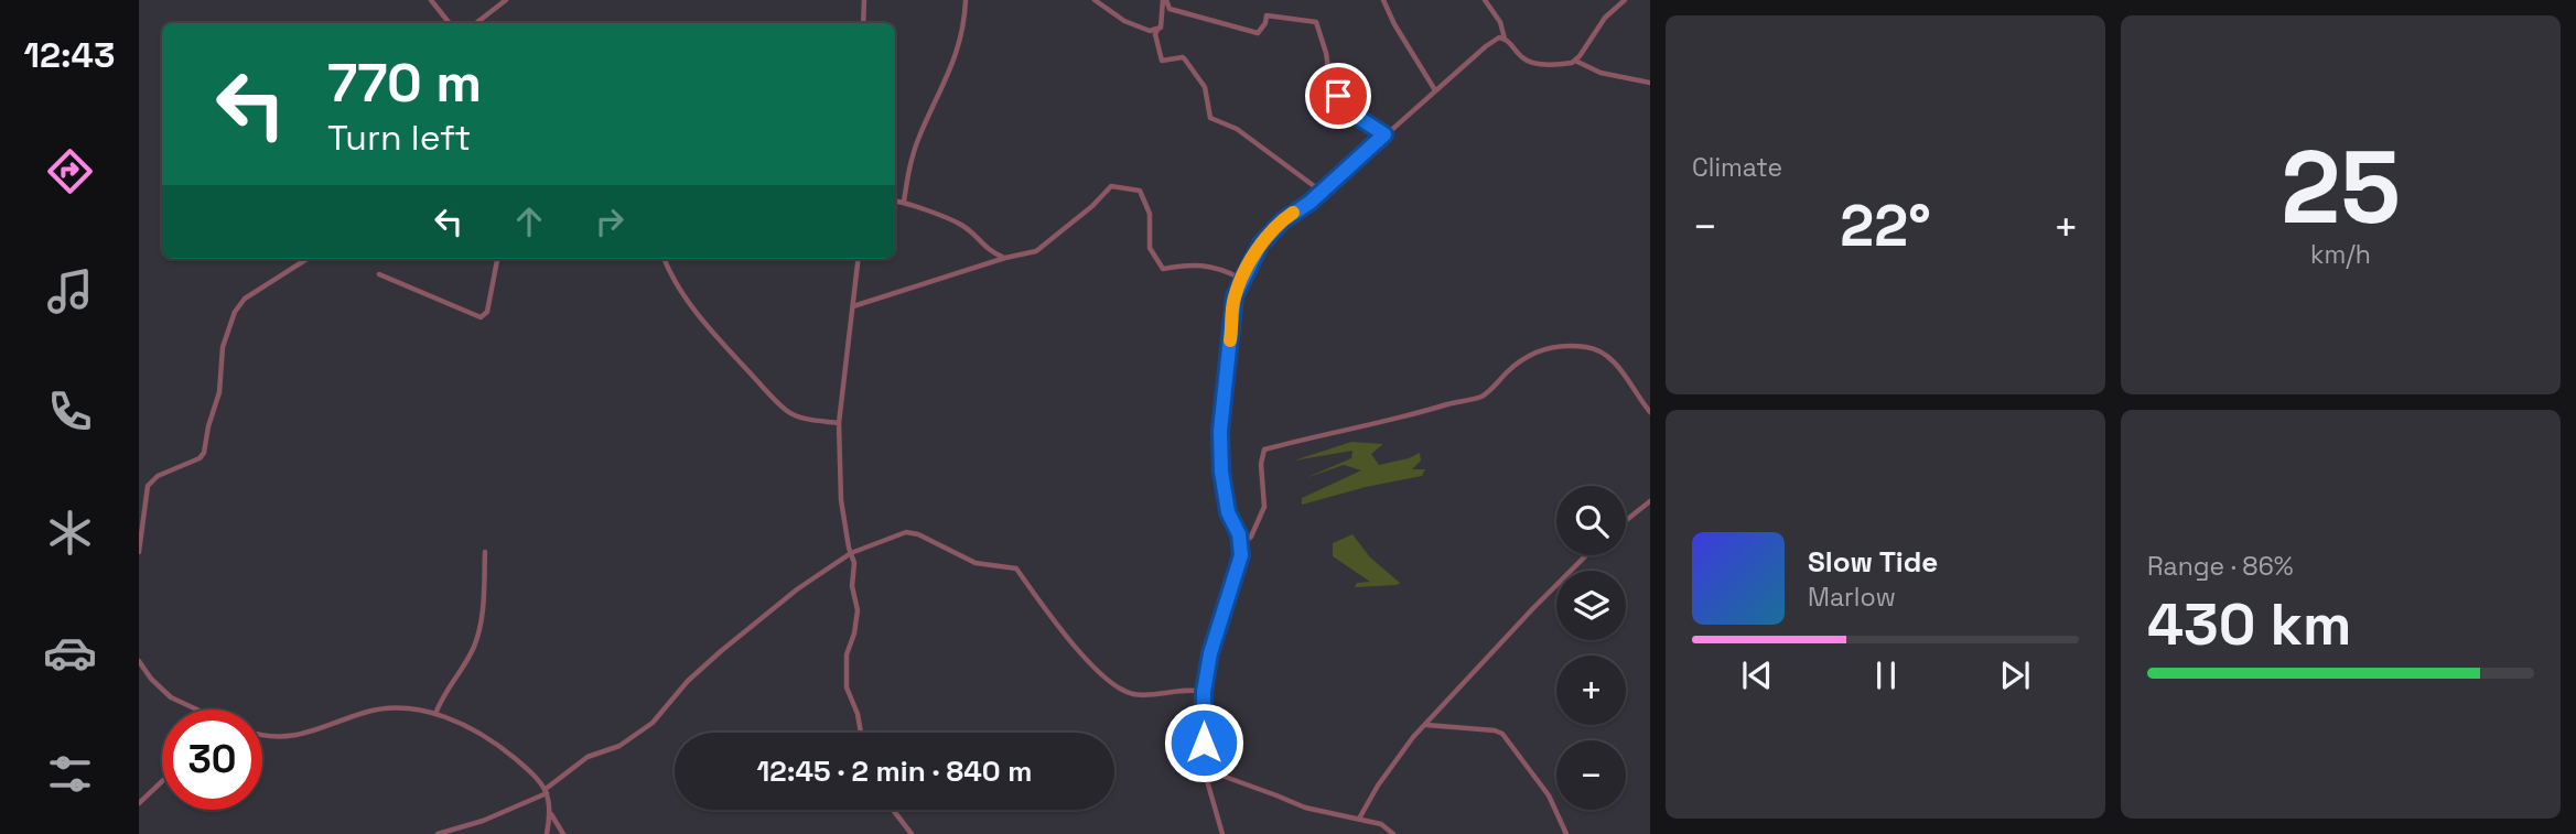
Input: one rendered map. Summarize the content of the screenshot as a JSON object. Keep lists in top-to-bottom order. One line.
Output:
{"page":{"tabs":"12:43","tile":["Climate",["25","km/h"],["Range · 86%","430 km"]],"turn":["770 m","Turn left"],"heat":["−","22°","+"],"map_buttons":["+","−"],"song":["Slow Tide","Marlow"],"limit":"30","trip":"12:45 · 2 min · 840 m"}}
